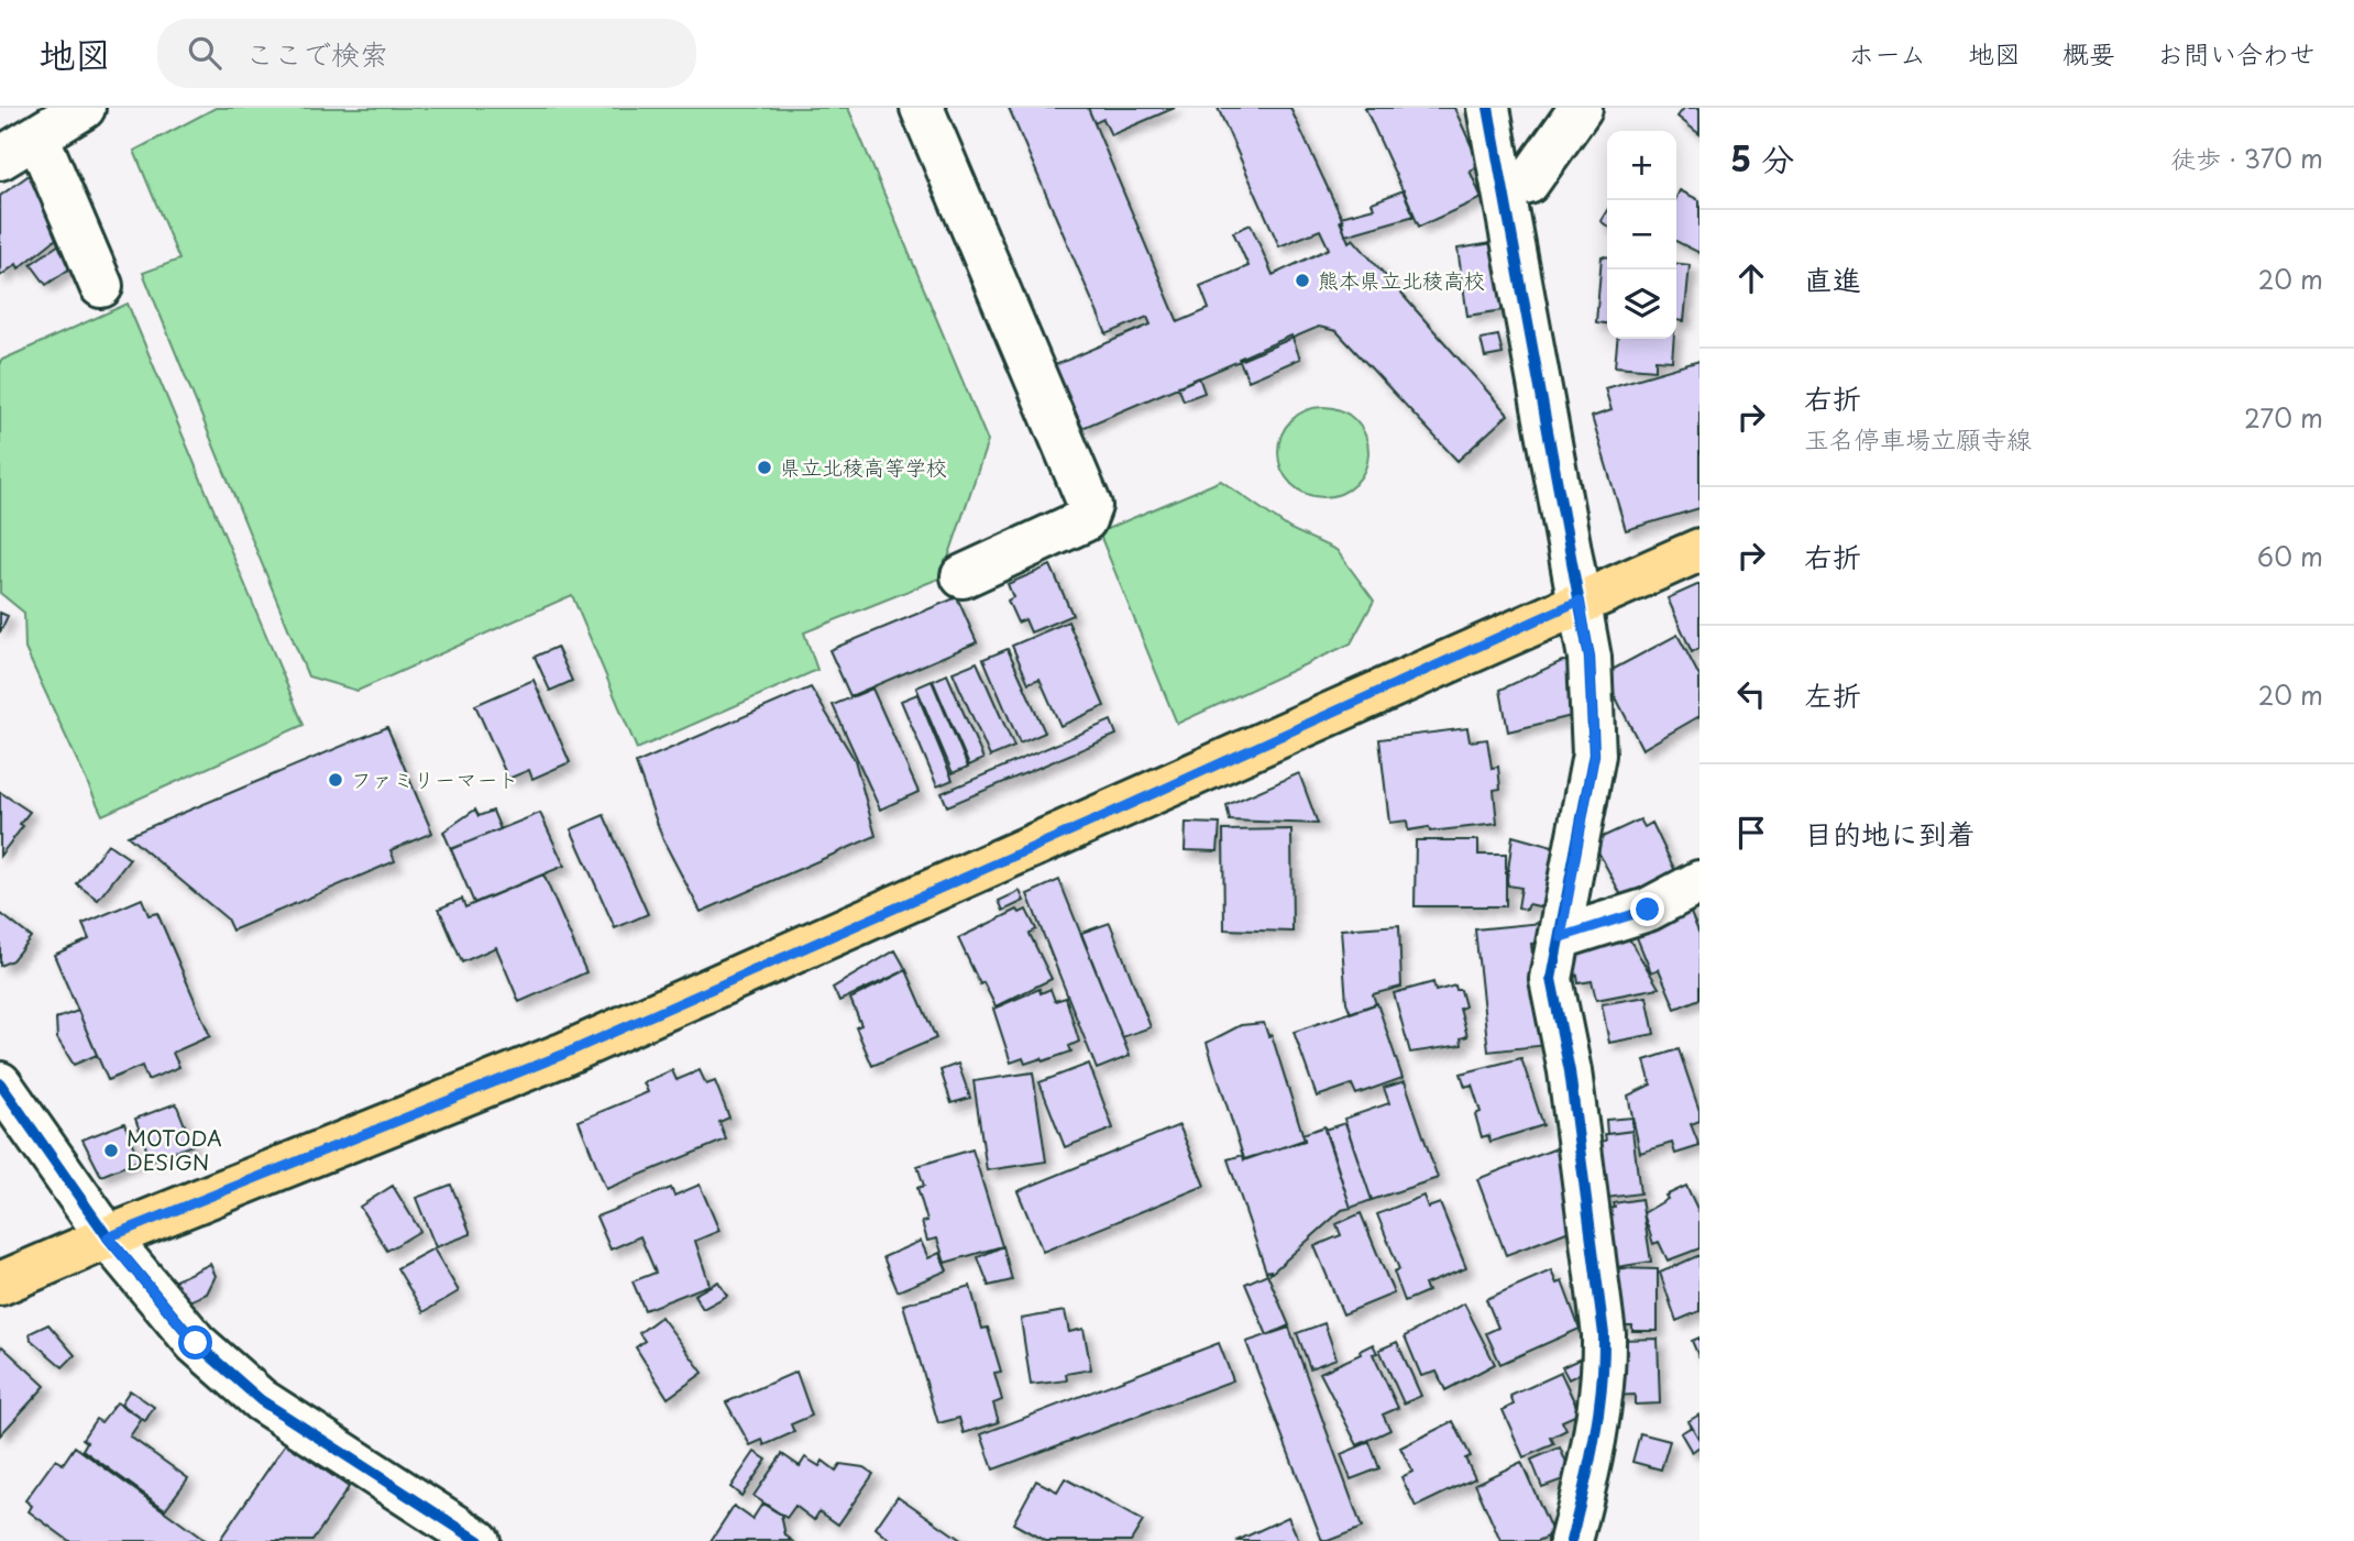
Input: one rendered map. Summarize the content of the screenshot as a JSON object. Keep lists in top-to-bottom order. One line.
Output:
{"places":["熊本県立北稜高校","県立北稜高等学校","ファミリーマート","MOTODA DESIGN"],"page":{"header":"地図","search":"ここで検索","nav":["ホーム","地図","概要","お問い合わせ"],"heading":["5 分","徒歩 · 370 m"],"map_buttons":["+","−"],"list":[["直進","20 m"],["右折","玉名停車場立願寺線","270 m"],["右折","60 m"],["左折","20 m"],"目的地に到着"]}}
